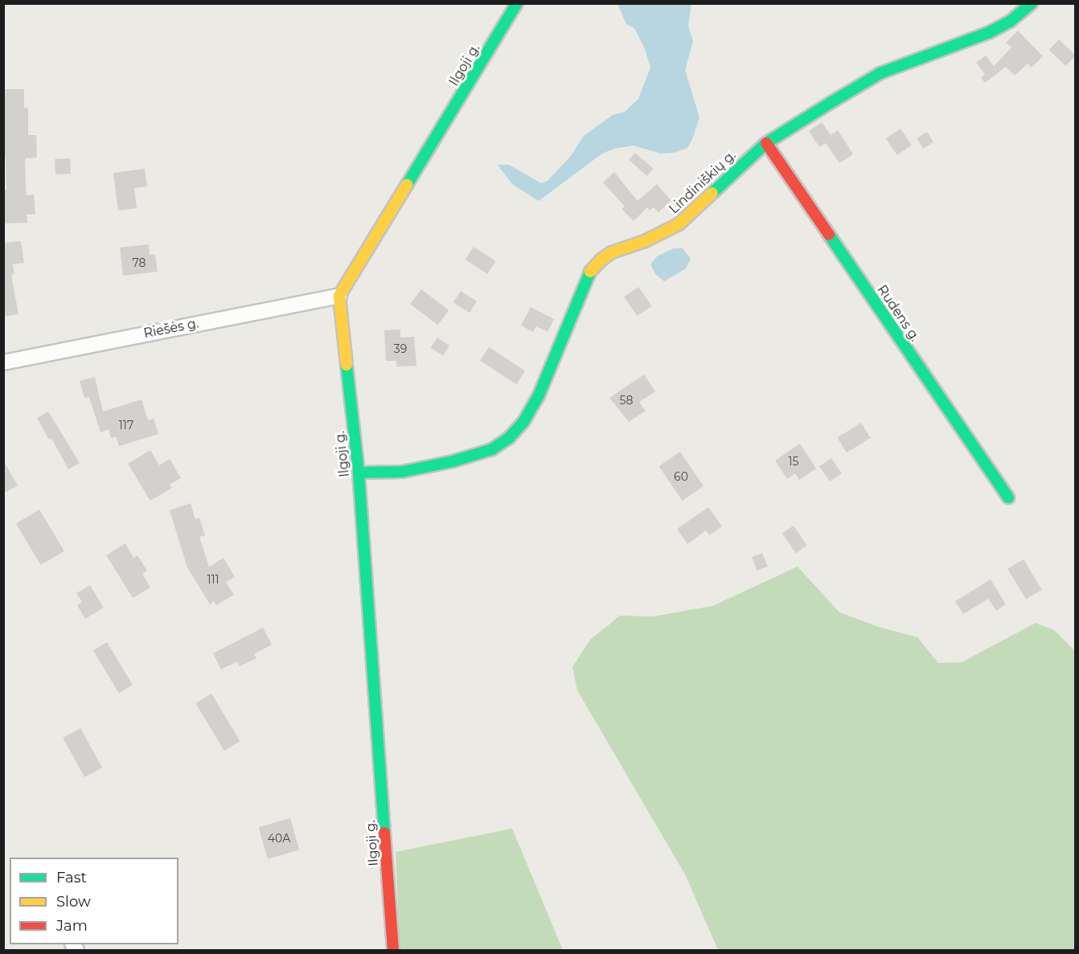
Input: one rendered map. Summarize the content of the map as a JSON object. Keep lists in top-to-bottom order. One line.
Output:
{"streets":{"street":["Ilgoji g.","Lindiniškių g.","Rudens g.","Riešės g."]},"crossings":[["Ilgoji g.","Lindiniškių g."],["Ilgoji g.","Riešės g."],["Lindiniškių g.","Rudens g."]],"house_numbers":["78","39","58","117","15","60","111","40A"],"legend":["Fast","Slow","Jam"]}
